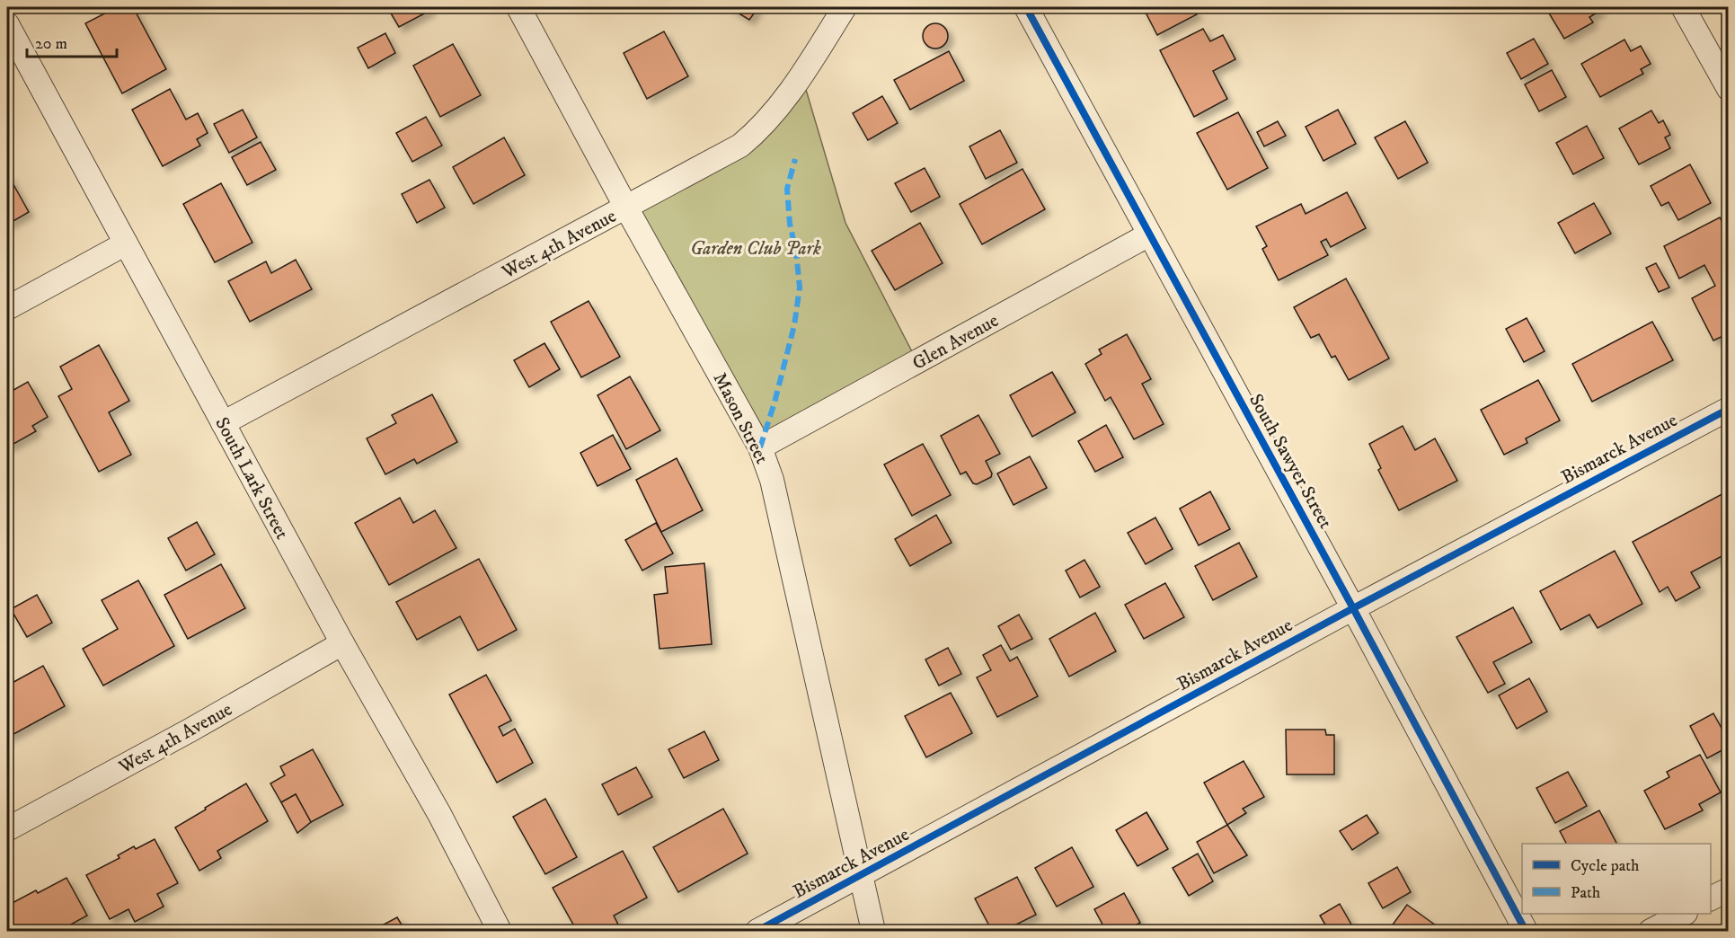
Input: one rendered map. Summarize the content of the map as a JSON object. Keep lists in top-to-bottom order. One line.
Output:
{"streets":{"street":["West 4th Avenue","Glen Avenue","Mason Street","Bismarck Avenue","South Sawyer Street","South Lark Street"]},"crossings":[["West 4th Avenue","Mason Street"],["West 4th Avenue","South Lark Street"],["Glen Avenue","Mason Street"],["Glen Avenue","South Sawyer Street"],["Mason Street","Bismarck Avenue"],["Bismarck Avenue","South Sawyer Street"]],"parks":["Garden Club Park"],"legend":["Cycle path","Path"],"scale_bar":"20 m"}
